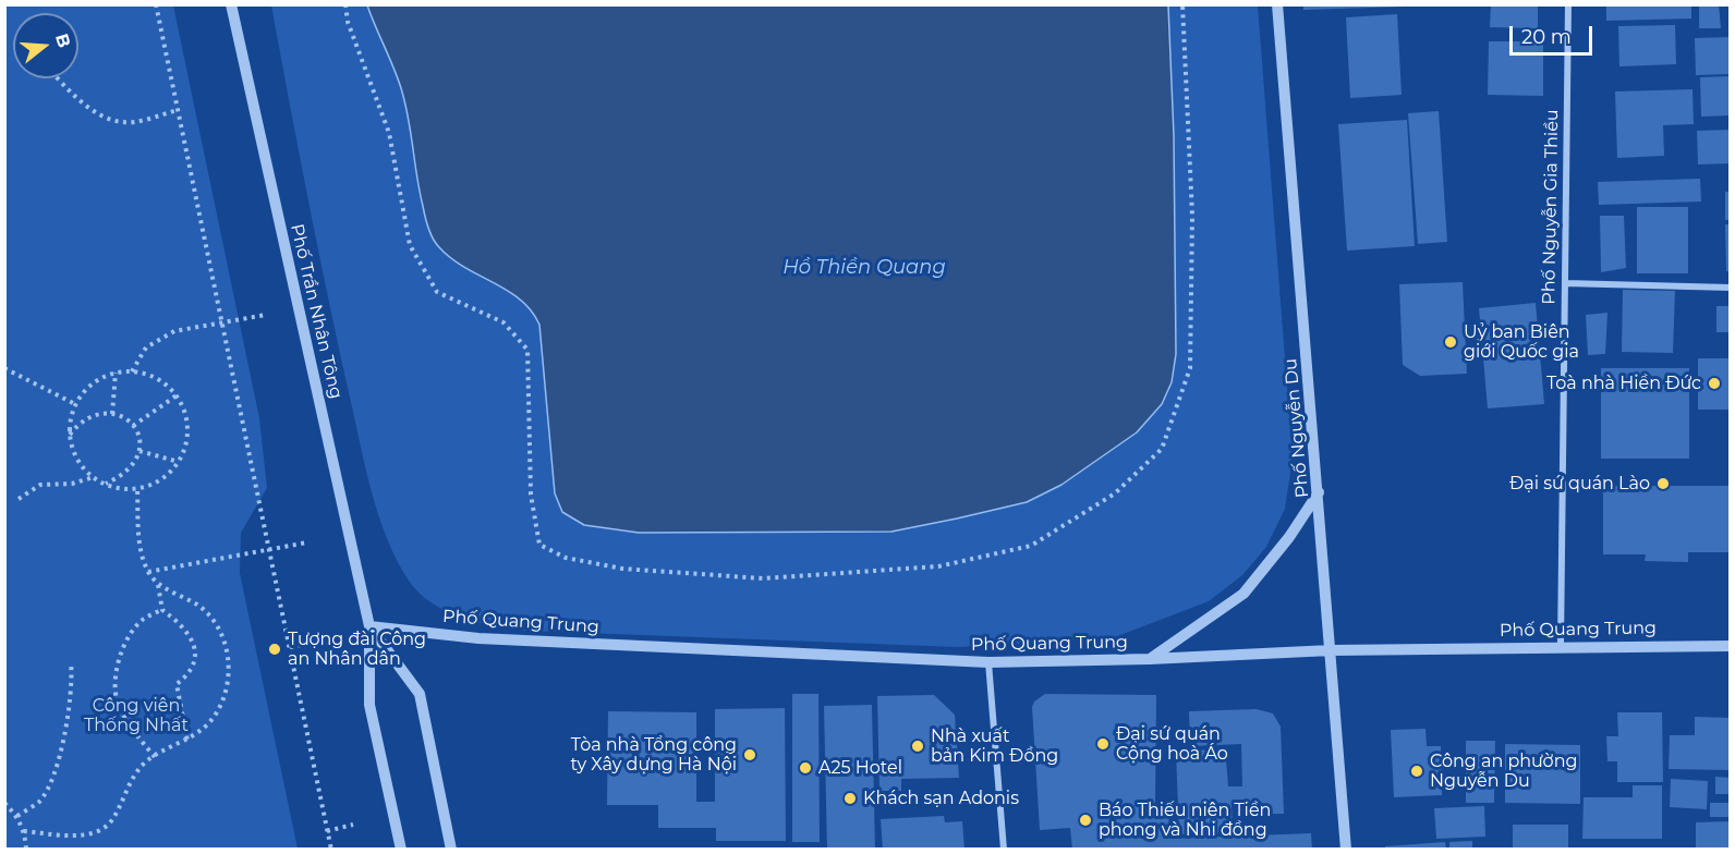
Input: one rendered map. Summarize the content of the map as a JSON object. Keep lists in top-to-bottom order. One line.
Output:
{"streets":{"street":["Phố Nguyễn Gia Thiều","Phố Trần Nhân Tông","Phố Nguyễn Du","Phố Quang Trung"]},"crossings":[["Phố Nguyễn Gia Thiều","Phố Quang Trung"],["Phố Trần Nhân Tông","Phố Quang Trung"],["Phố Nguyễn Du","Phố Quang Trung"]],"water":["Hồ Thiền Quang"],"parks":["Công viên Thống Nhất"],"places":["Uỷ ban Biên giới Quốc gia","Toà nhà Hiền Đức","Đại sứ quán Lào","Tượng đài Công an Nhân dân","Đại sứ quán Cộng hoà Áo","Nhà xuất bản Kim Đồng","Tòa nhà Tổng công ty Xây dựng Hà Nội","A25 Hotel","Công an phường Nguyễn Du","Khách sạn Adonis","Báo Thiếu niên Tiền phong và Nhi đồng"],"scale_bar":"20 m","north":"right"}
